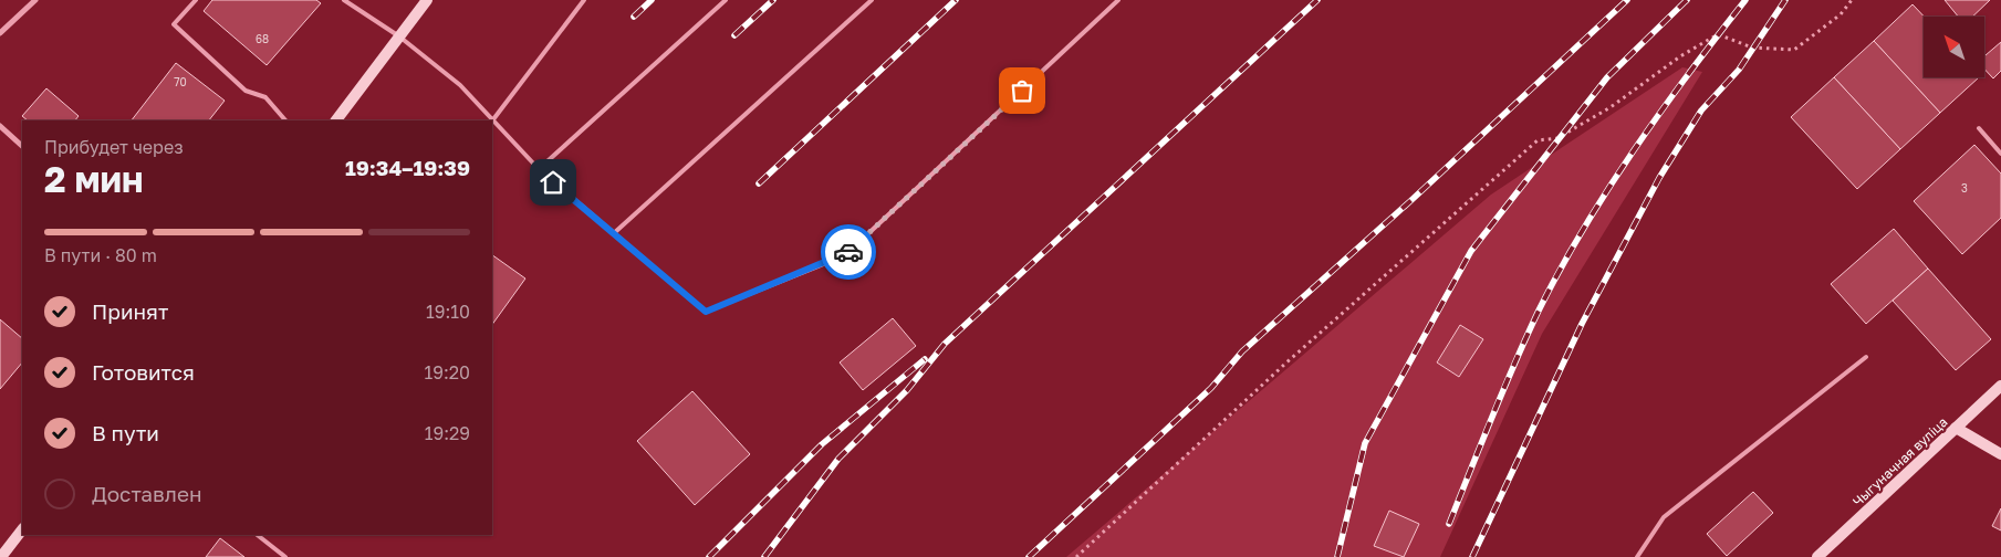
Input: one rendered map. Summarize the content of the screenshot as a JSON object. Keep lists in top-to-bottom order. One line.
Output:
{"streets":{"street":["Чыгуначная вуліца"]},"house_numbers":["68","70","3"],"north":"top left","page":{"heading":["2 мин","Прибудет через","19:34–19:39"],"bar":"В пути · 80 m","list":[["Принят","19:10"],["Готовится","19:20"],["В пути","19:29"],"Доставлен"]}}
